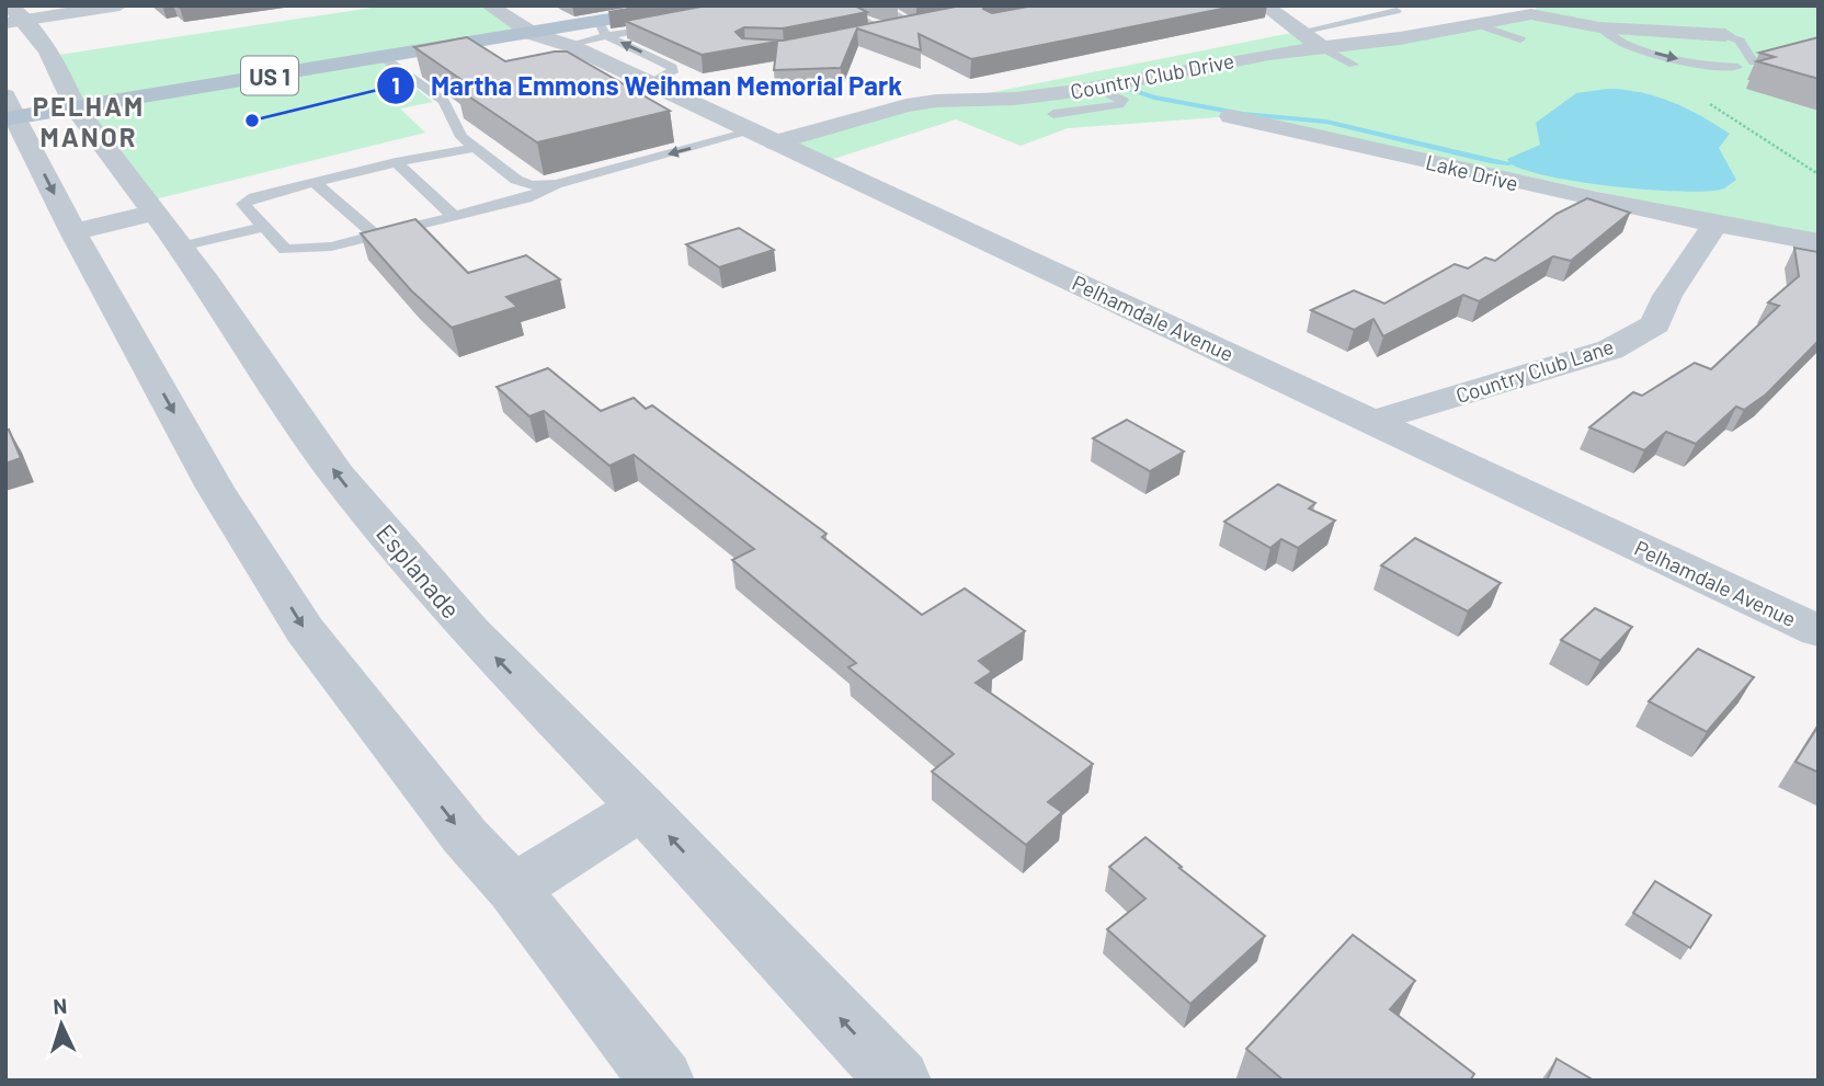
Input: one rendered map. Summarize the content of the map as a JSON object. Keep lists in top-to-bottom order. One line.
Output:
{"streets":{"main road":["US 1"],"street":["Country Club Drive","Lake Drive","Pelhamdale Avenue","Country Club Lane","Esplanade"]},"crossings":[["US 1","Pelhamdale Avenue"],["US 1","Esplanade"],["Country Club Drive","Pelhamdale Avenue"],["Lake Drive","Country Club Lane"],["Pelhamdale Avenue","Country Club Lane"]],"districts":["PELHAM MANOR"],"places":["Martha Emmons Weihman Memorial Park"],"north":"top"}
